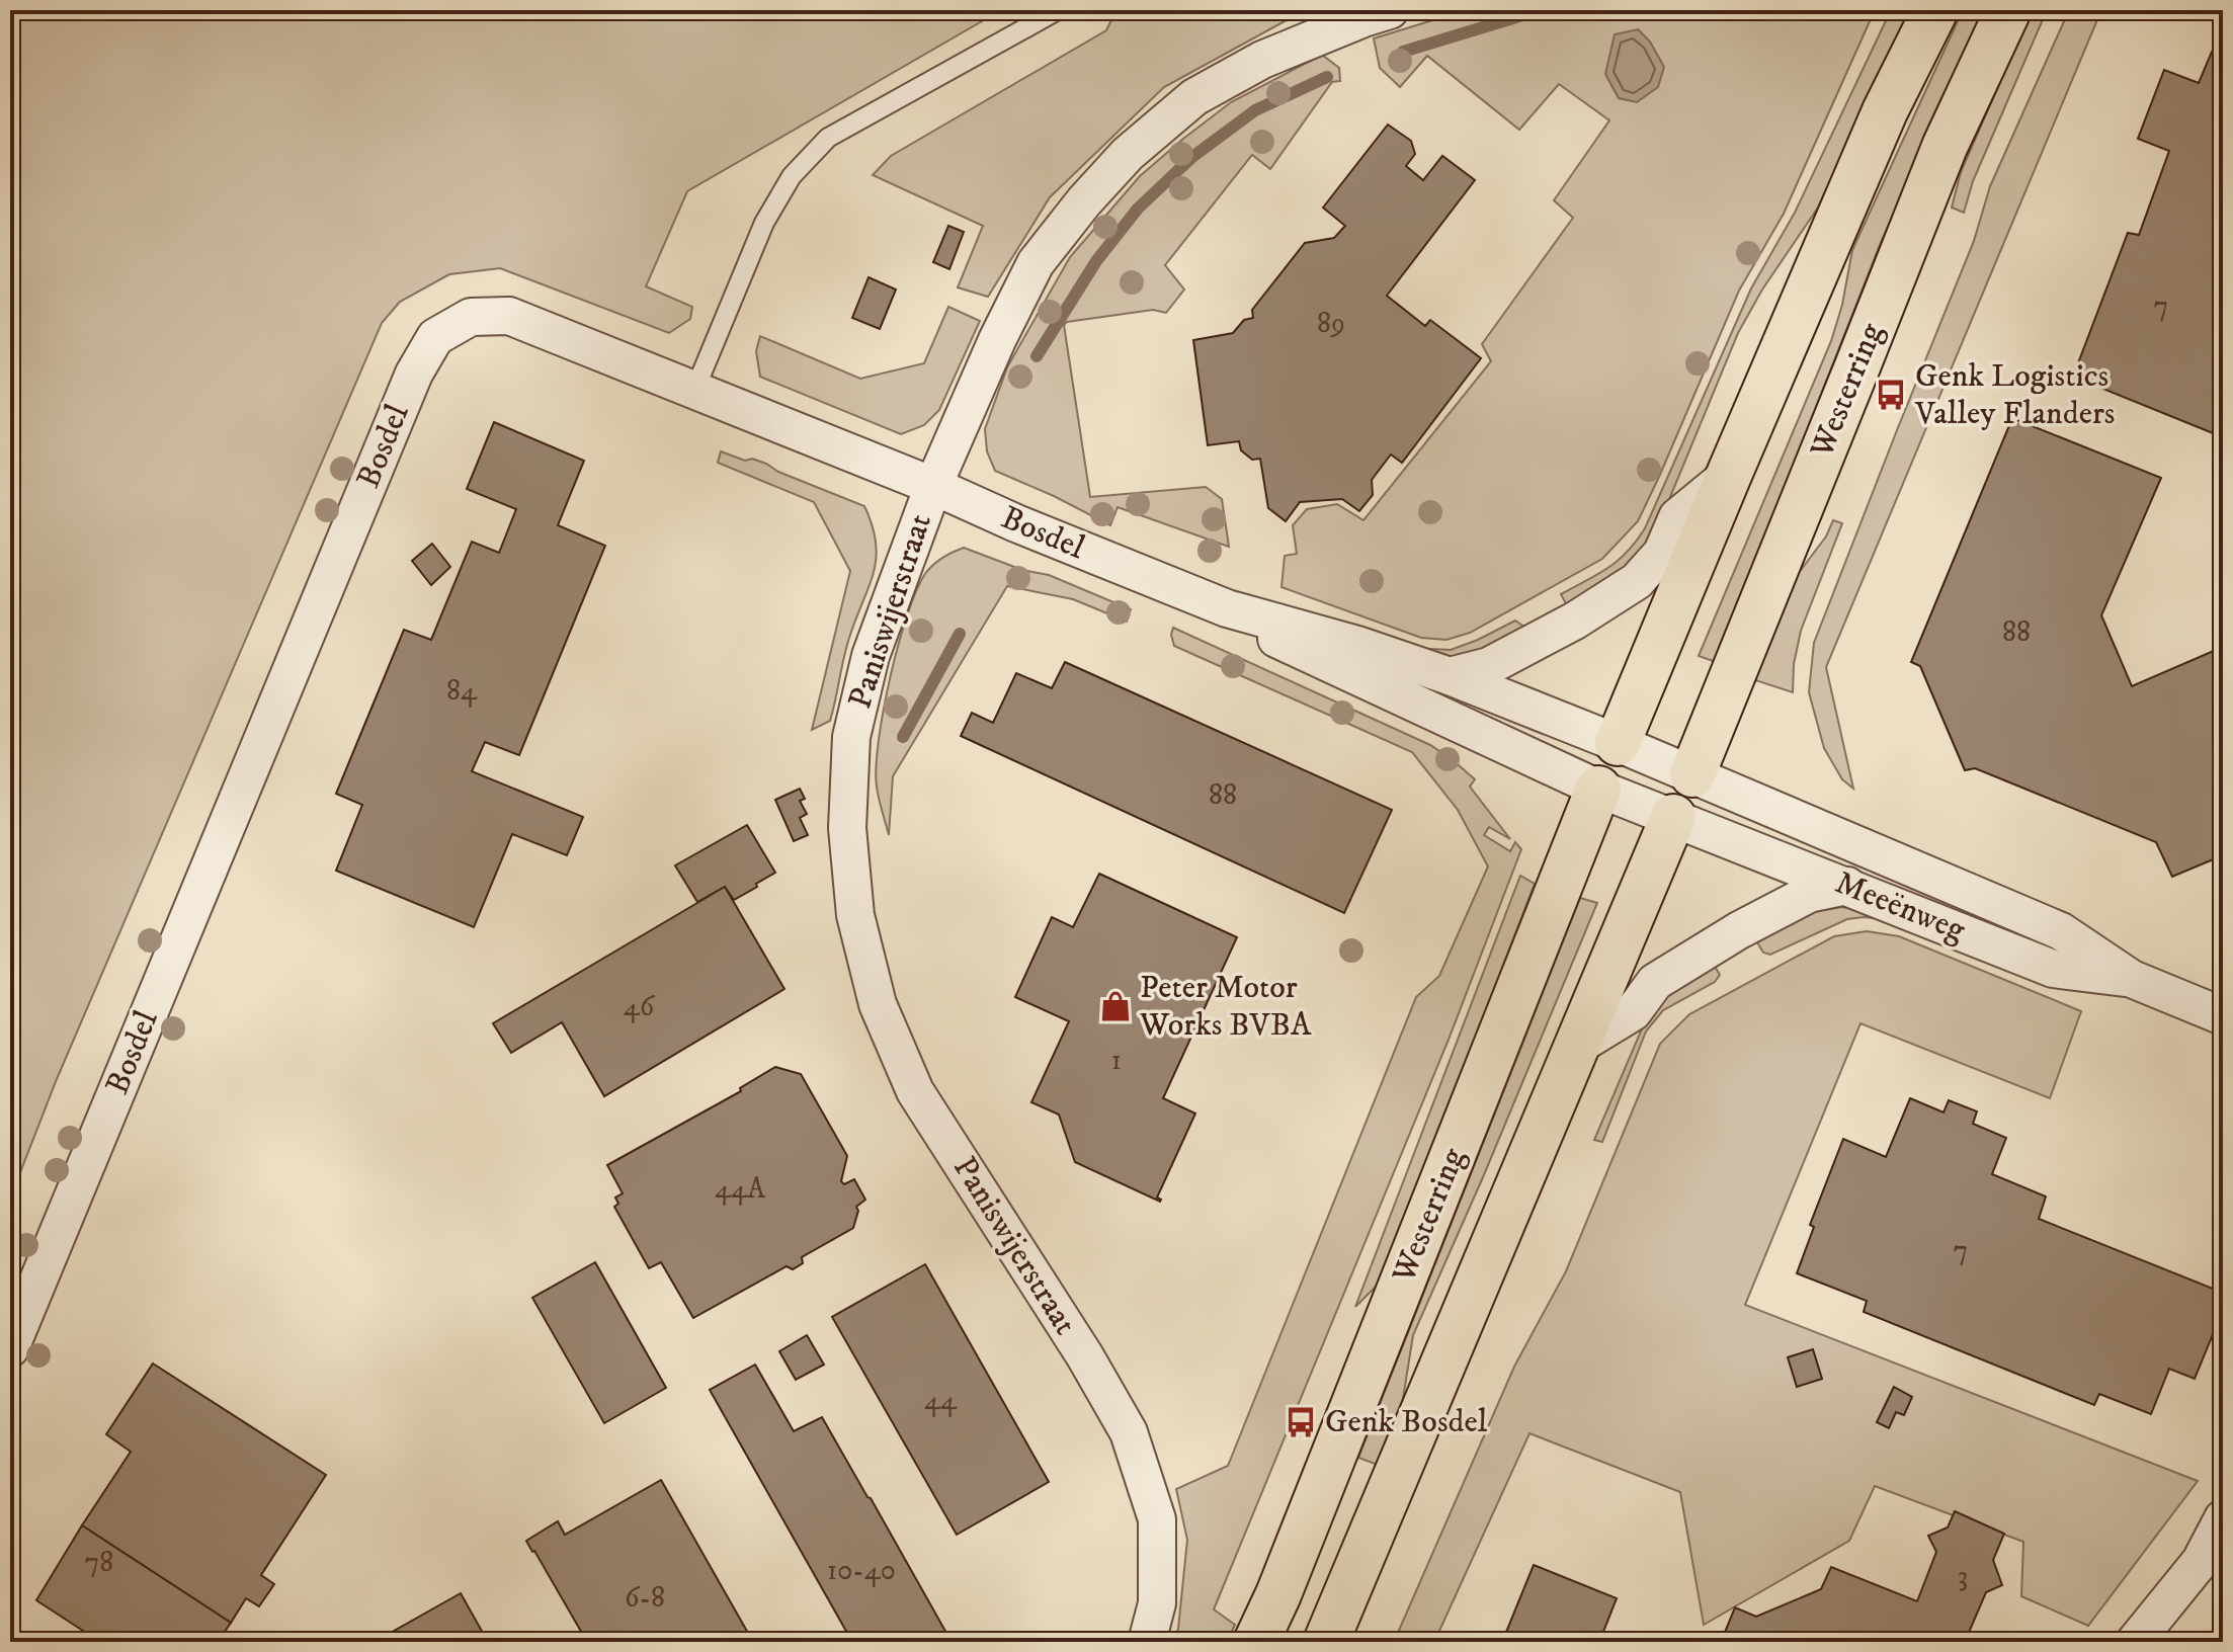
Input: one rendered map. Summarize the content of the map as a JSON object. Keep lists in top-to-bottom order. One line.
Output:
{"streets":{"highway":["Westerring"],"street":["Bosdel","Paniswijerstraat","Meeënweg"]},"crossings":[["Westerring","Bosdel"],["Westerring","Meeënweg"],["Bosdel","Paniswijerstraat"],["Bosdel","Meeënweg"]],"places":{"bus stop":["Genk Logistics Valley Flanders","Genk Bosdel"],"shop":["Peter Motor Works BVBA"]},"house_numbers":["7","89","88","84","88","46","1","44A","7","44","78","10-40","3","6-8"]}
